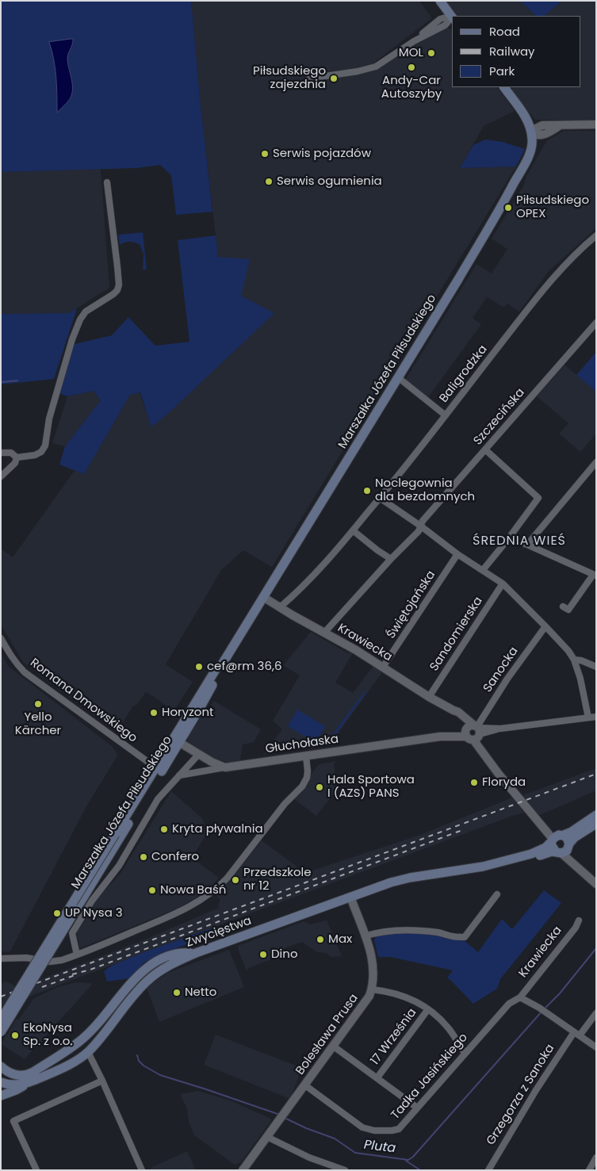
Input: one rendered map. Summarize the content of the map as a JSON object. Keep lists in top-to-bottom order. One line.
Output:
{"streets":{"main road":["Marszałka Józefa Piłsudskiego","Zwycięstwa"],"street":["Baligrodzka","Szczecińska","Świętojańska","Sandomierska","Krawiecka","Sanocka","Romana Dmowskiego","Głuchołaska","Bolesława Prusa","17 Września","Tadka Jasińskiego","Grzegorza z Sanoka"]},"crossings":[["Marszałka Józefa Piłsudskiego","Krawiecka"],["Marszałka Józefa Piłsudskiego","Romana Dmowskiego"],["Baligrodzka","Krawiecka"],["Szczecińska","Krawiecka"],["Świętojańska","Krawiecka"],["Sandomierska","Krawiecka"],["Krawiecka","Sanocka"],["Krawiecka","Głuchołaska"],["Krawiecka","Zwycięstwa"],["Krawiecka","Tadka Jasińskiego"],["Sanocka","Głuchołaska"],["Zwycięstwa","Bolesława Prusa"],["Bolesława Prusa","17 Września"],["Bolesława Prusa","Tadka Jasińskiego"],["17 Września","Tadka Jasińskiego"]],"districts":["ŚREDNIA WIEŚ"],"water":["Pluta"],"places":["MOL","Andy-Car Autoszyby","Piłsudskiego zajezdnia","Serwis pojazdów","Serwis ogumienia","Piłsudskiego OPEX","Noclegownia dla bezdomnych","cef@rm 36,6","Yello Kärcher","Horyzont","Floryda","Hala Sportowa I (AZS) PANS","Kryta pływalnia","Confero","Przedszkole nr 12","Nowa Baśń","UP Nysa 3","Max","Dino","Netto","EkoNysa Sp. z o.o."],"legend":["Road","Railway","Park"]}
